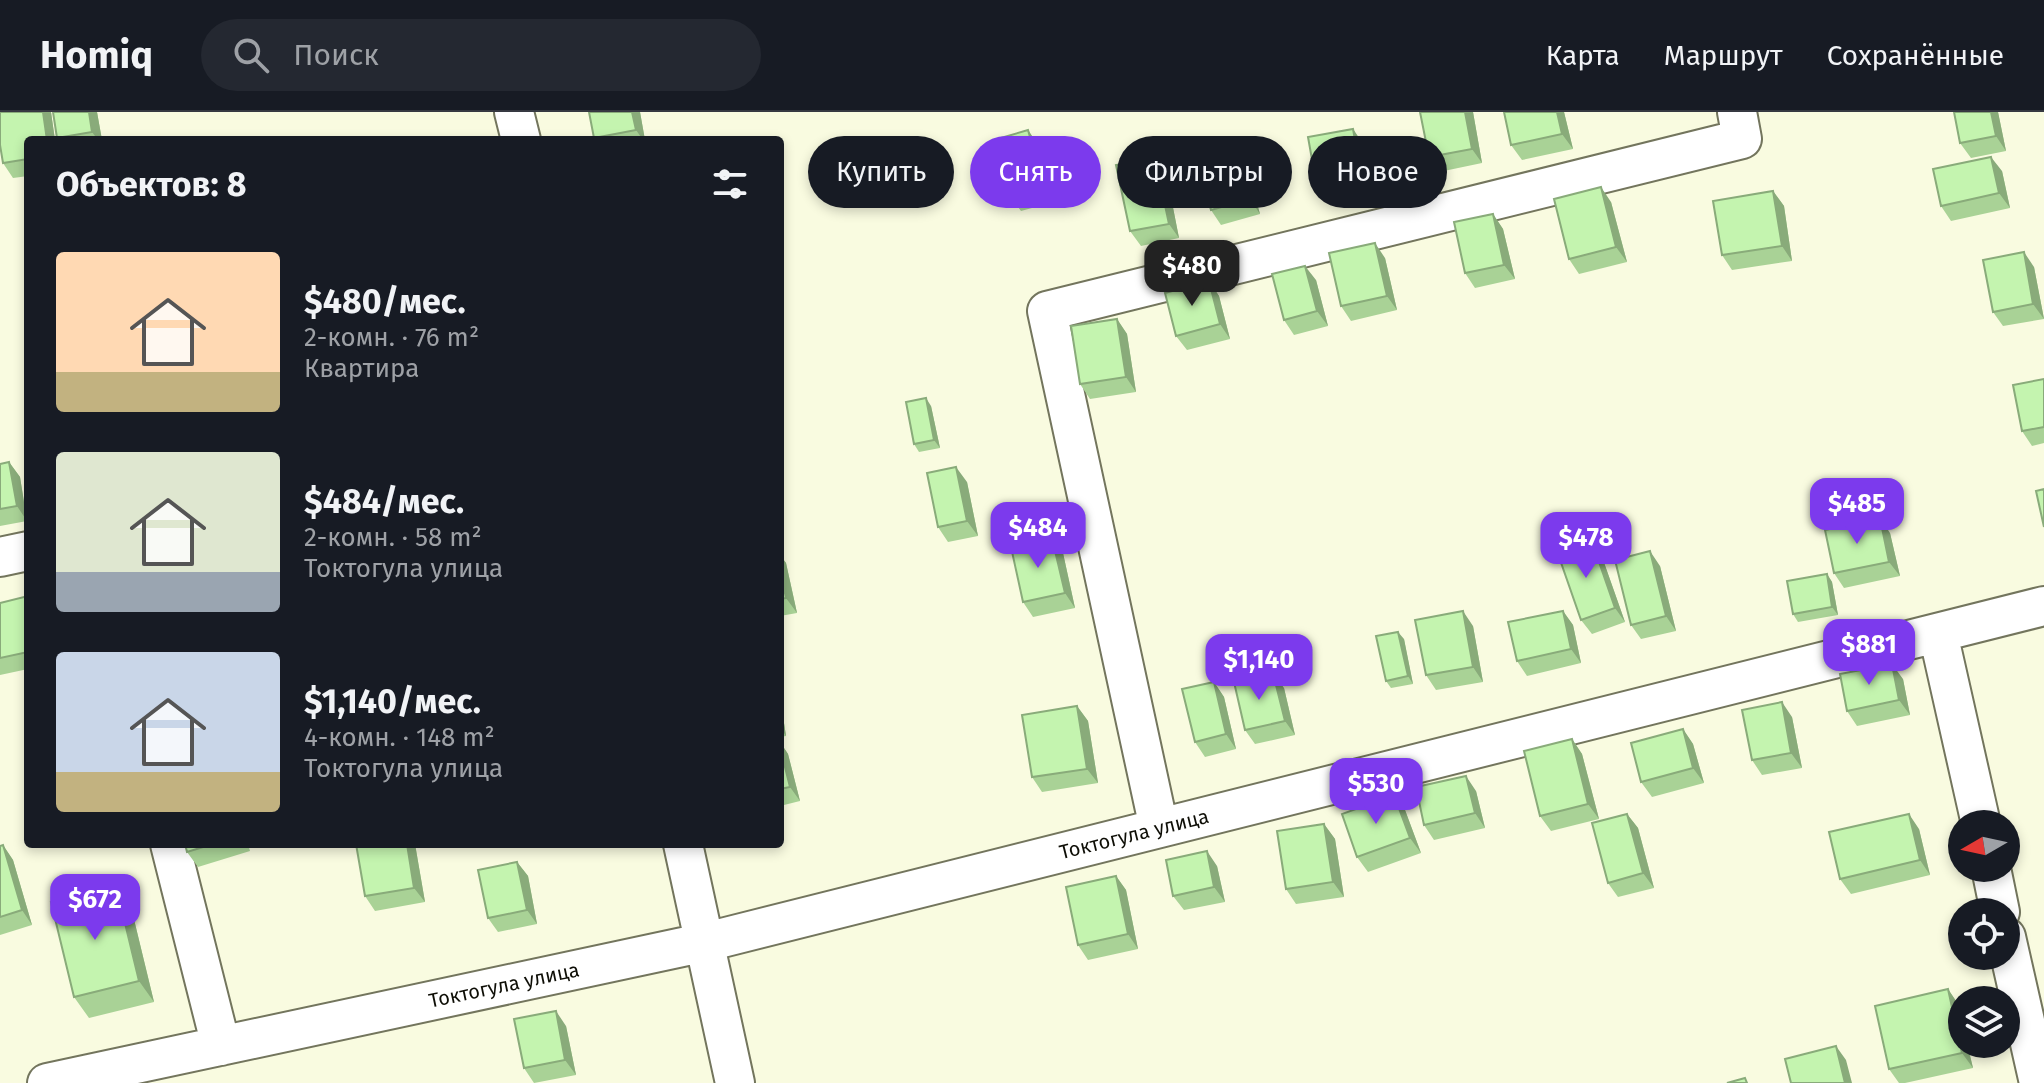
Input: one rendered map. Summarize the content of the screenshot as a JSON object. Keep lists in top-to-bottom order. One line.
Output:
{"streets":{"street":["Токтогула улица"]},"north":"left","page":{"header":"Homiq","search":"Поиск","nav":["Карта","Маршрут","Сохранённые"],"chip":["Купить","Снять","Фильтры","Новое"],"heading":"Объектов: 8","list":[{"name":"$480/мес.","note":"2-комн. · 76 m² · Квартира"},{"name":"$484/мес.","note":"2-комн. · 58 m² · Токтогула улица"},{"name":"$1,140/мес.","note":"4-комн. · 148 m² · Токтогула улица"}],"price":["$480","$485","$484","$478","$881","$1,140","$530","$672"]}}
